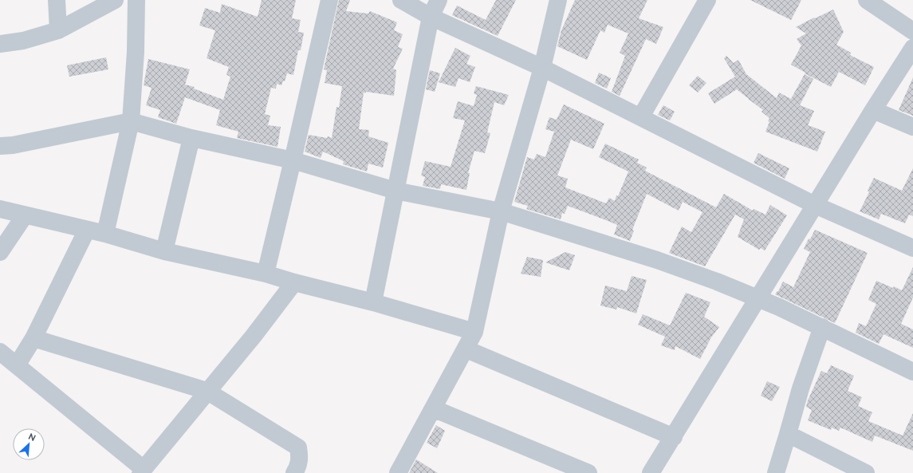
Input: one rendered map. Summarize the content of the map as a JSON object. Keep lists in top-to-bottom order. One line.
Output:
{"north":"top right"}
